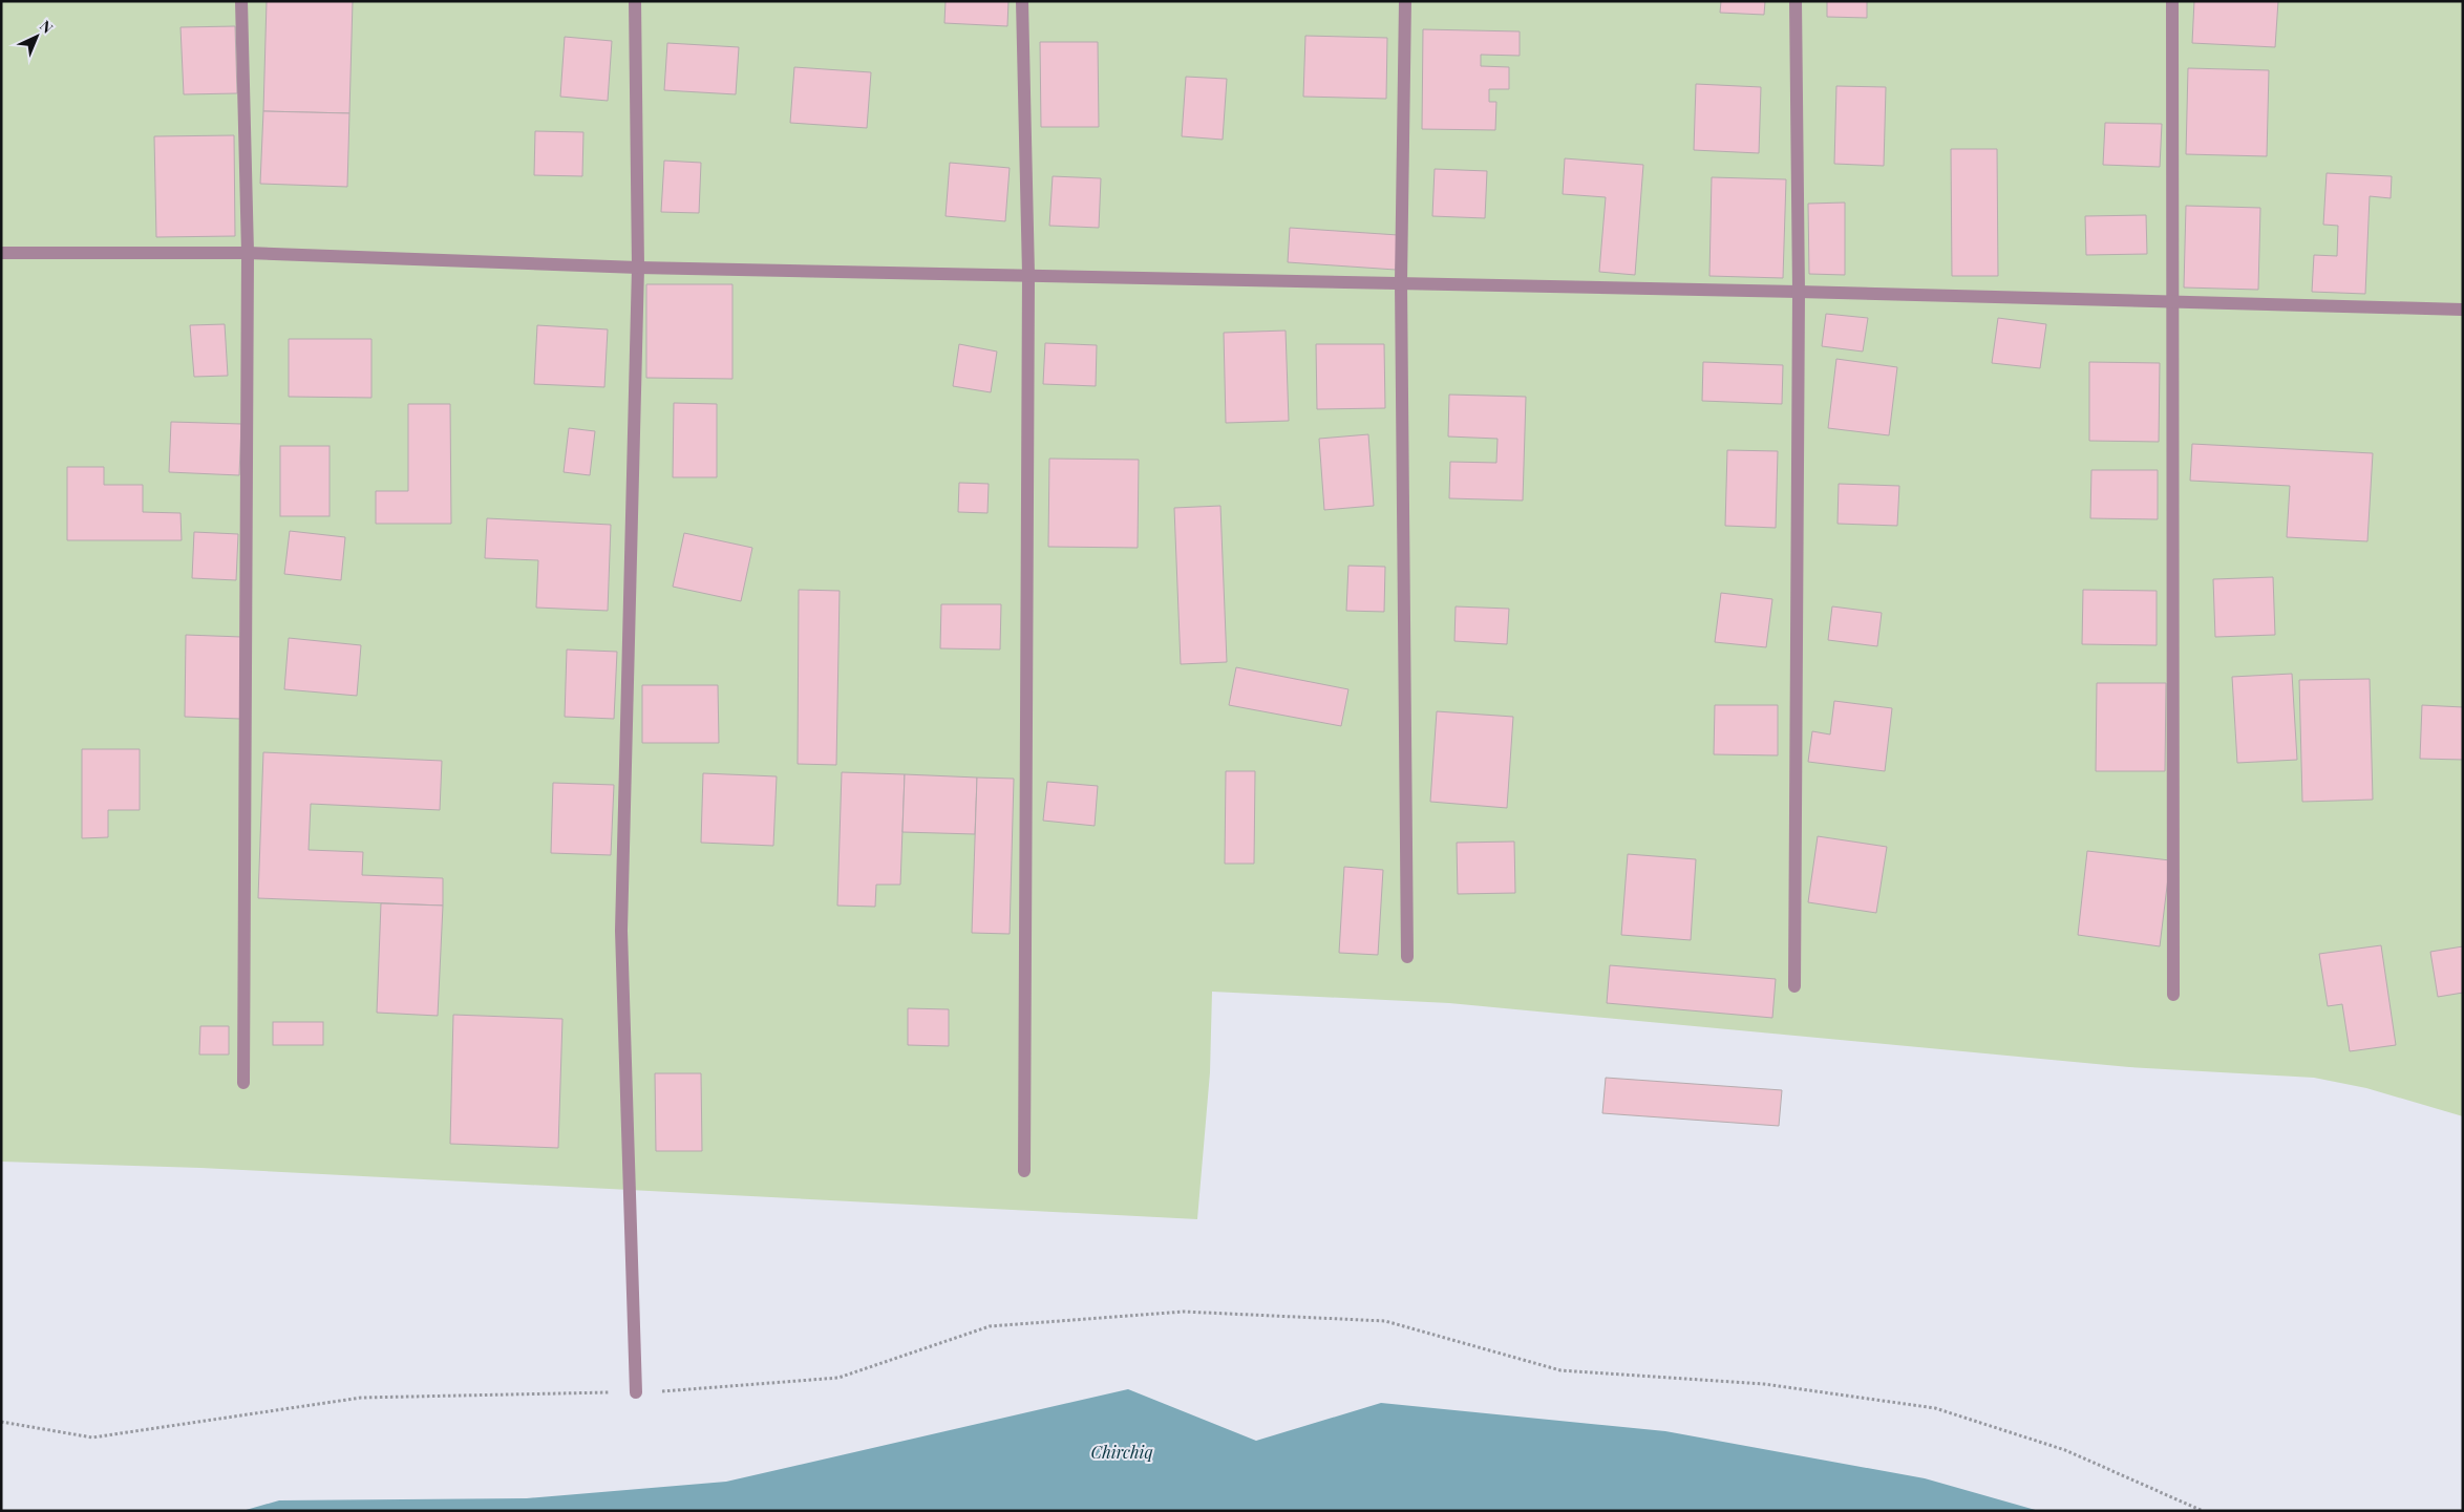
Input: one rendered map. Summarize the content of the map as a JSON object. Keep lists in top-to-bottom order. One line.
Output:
{"water":["Chirchiq"],"north":"top right"}
